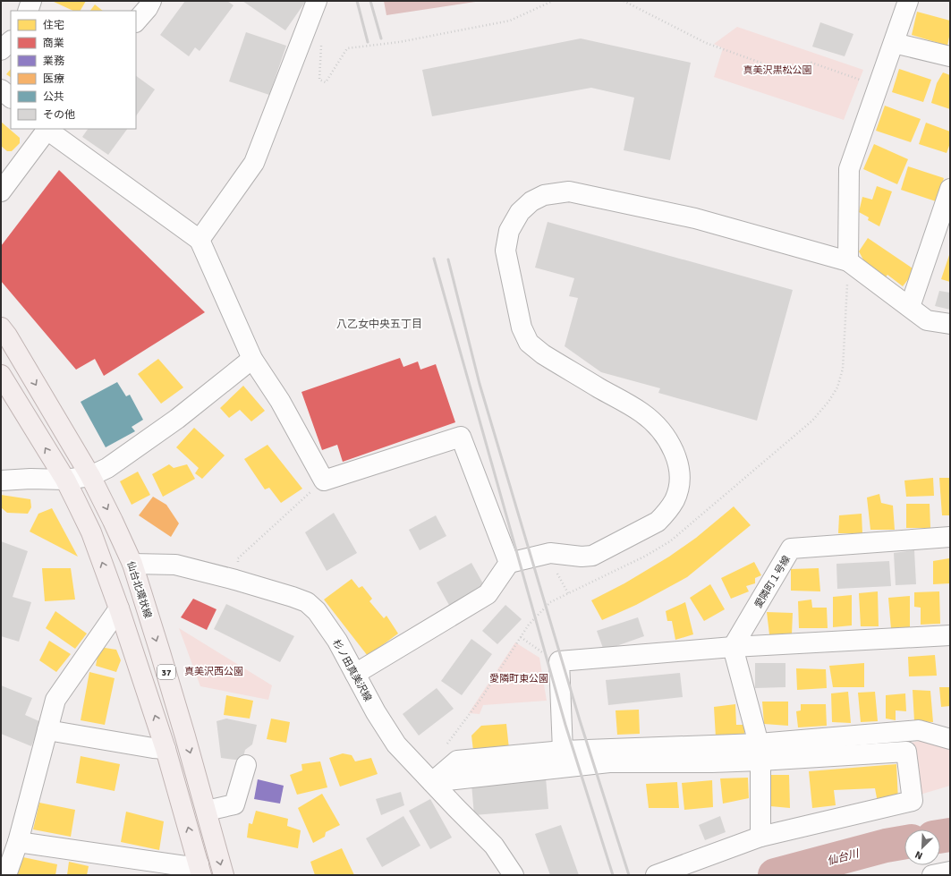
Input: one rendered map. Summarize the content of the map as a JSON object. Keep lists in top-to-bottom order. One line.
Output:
{"streets":{"main road":["仙台北環状線","37"],"street":["愛隣町１号線","杉ノ田真美沢線"]},"crossings":[["仙台北環状線","杉ノ田真美沢線"]],"districts":["八乙女中央五丁目"],"water":["仙台川"],"parks":["真美沢黒松公園","真美沢西公園","愛隣町東公園"],"legend":["住宅","商業","業務","医療","公共","その他"],"north":"bottom left"}
